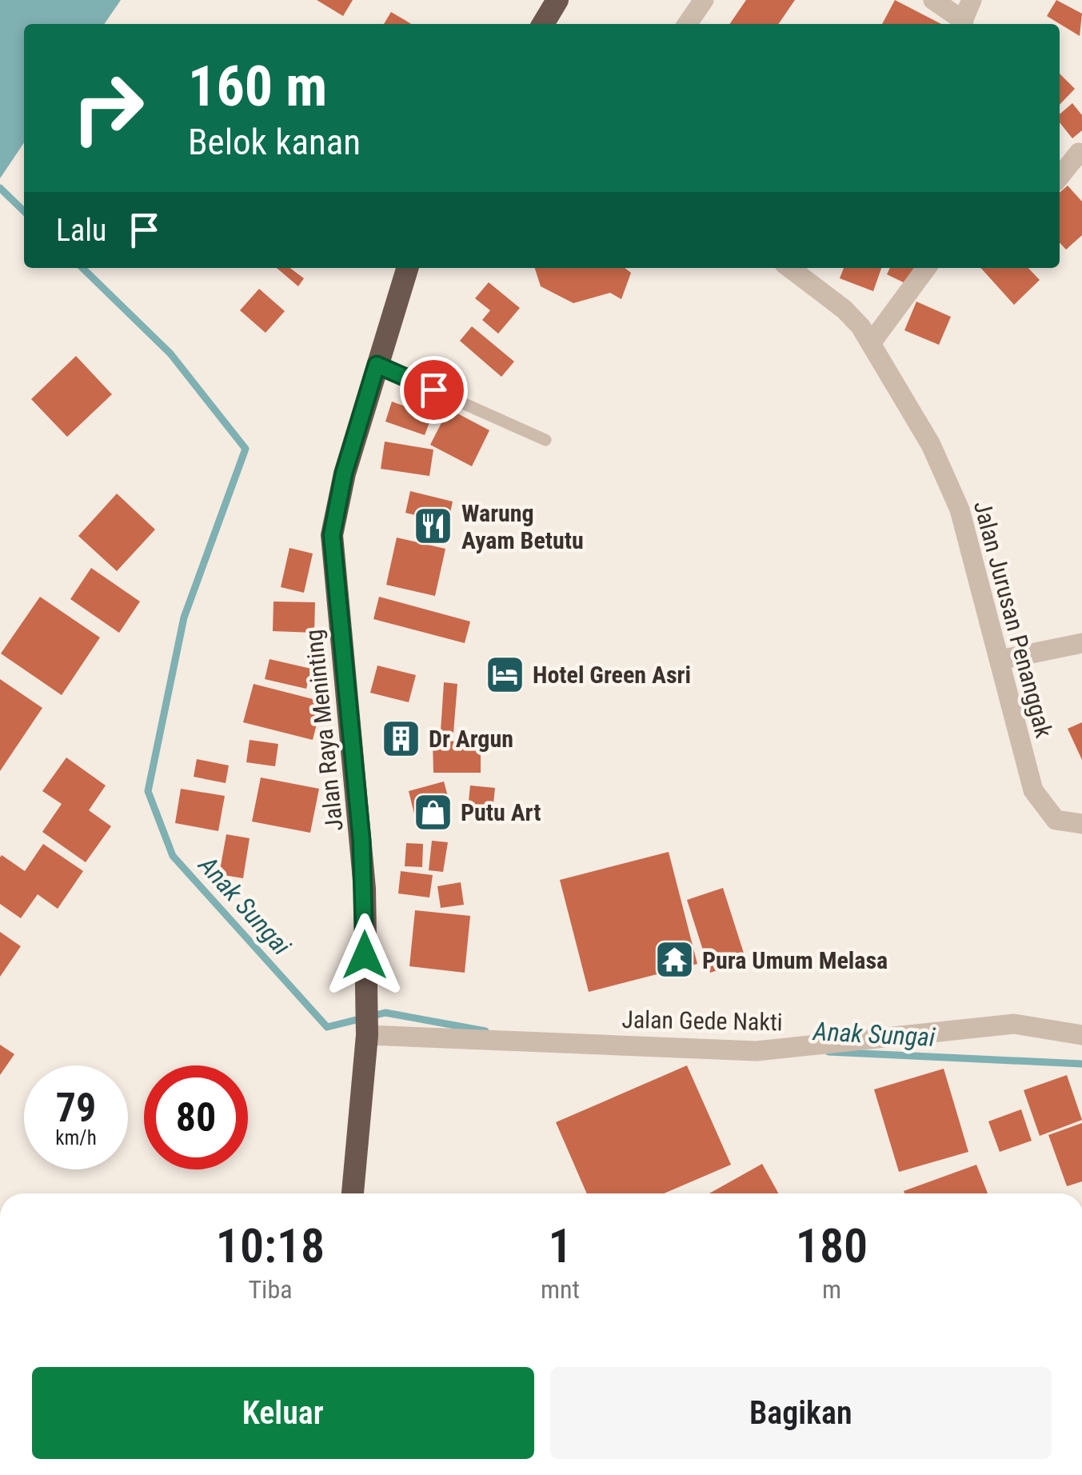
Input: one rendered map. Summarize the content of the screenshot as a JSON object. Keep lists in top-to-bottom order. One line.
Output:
{"streets":{"highway":["Jalan Raya Meninting"],"street":["Jalan Jurusan Penanggak","Jalan Gede Nakti"]},"crossings":[["Jalan Raya Meninting","Jalan Gede Nakti"]],"water":["Anak Sungai"],"places":{"restaurant":["Warung Ayam Betutu"],"hotel":["Hotel Green Asri"],"building":["Dr Argun"],"shop":["Putu Art"],"temple":["Pura Umum Melasa"]},"page":{"turn":["160 m","Belok kanan"],"then":"Lalu","speed":"79 km/h","limit":"80","eta":["10:18","Tiba","1","mnt","180","m"],"buttons":["Keluar","Bagikan"]}}
